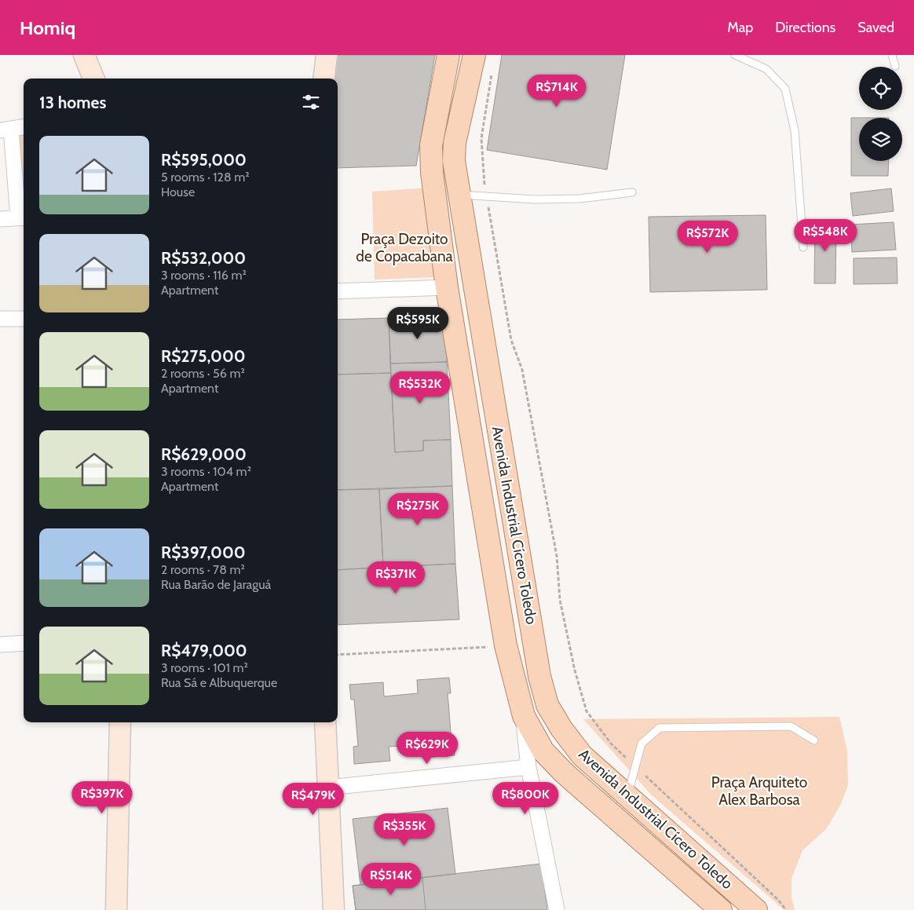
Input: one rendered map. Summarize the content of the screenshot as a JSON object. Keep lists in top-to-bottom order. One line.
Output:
{"streets":{"main road":["Avenida Industrial Cícero Toledo"]},"parks":["Praça Dezoito de Copacabana","Praça Arquiteto Alex Barbosa"],"page":{"header":"Homiq","nav":["Map","Directions","Saved"],"price":["R$714K","R$548K","R$572K","R$595K","R$532K","R$275K","R$371K","R$629K","R$397K","R$800K","R$479K","R$355K","R$514K"],"heading":"13 homes","list":[{"name":"R$595,000","note":"5 rooms · 128 m² · House"},{"name":"R$532,000","note":"3 rooms · 116 m² · Apartment"},{"name":"R$275,000","note":"2 rooms · 56 m² · Apartment"},{"name":"R$629,000","note":"3 rooms · 104 m² · Apartment"},{"name":"R$397,000","note":"2 rooms · 78 m² · Rua Barão de Jaraguá"},{"name":"R$479,000","note":"3 rooms · 101 m² · Rua Sá e Albuquerque"}]}}
